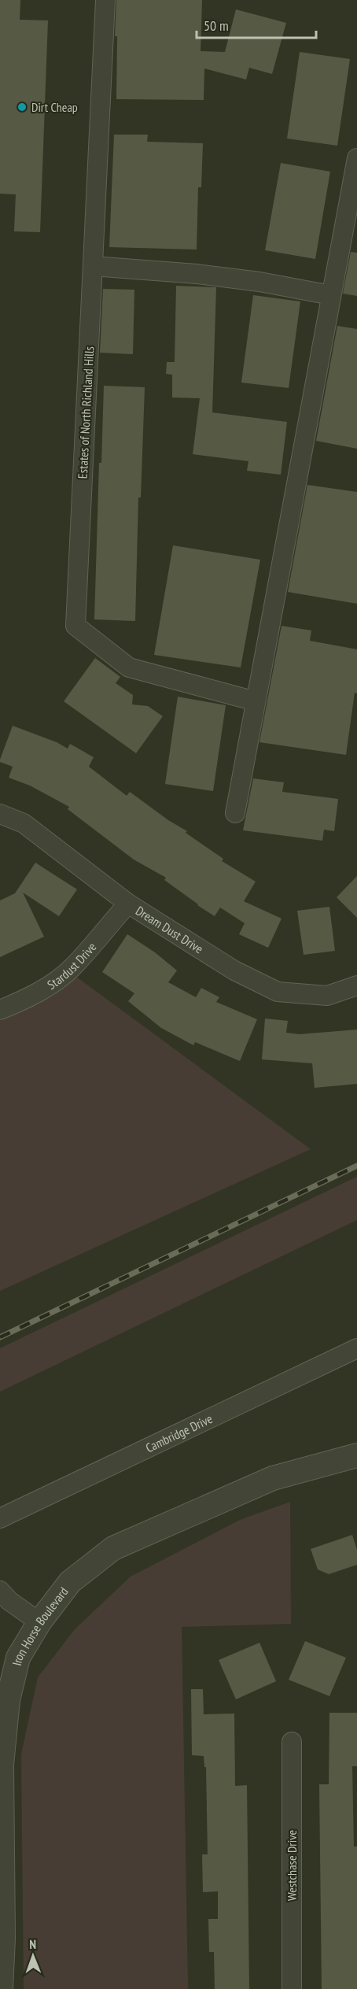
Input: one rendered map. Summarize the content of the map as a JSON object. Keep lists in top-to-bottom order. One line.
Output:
{"streets":{"street":["Estates of North Richland Hills","Dream Dust Drive","Stardust Drive","Cambridge Drive","Iron Horse Boulevard","Westchase Drive"]},"crossings":[["Dream Dust Drive","Stardust Drive"]],"places":["Dirt Cheap"],"scale_bar":"50 m","north":"top"}
